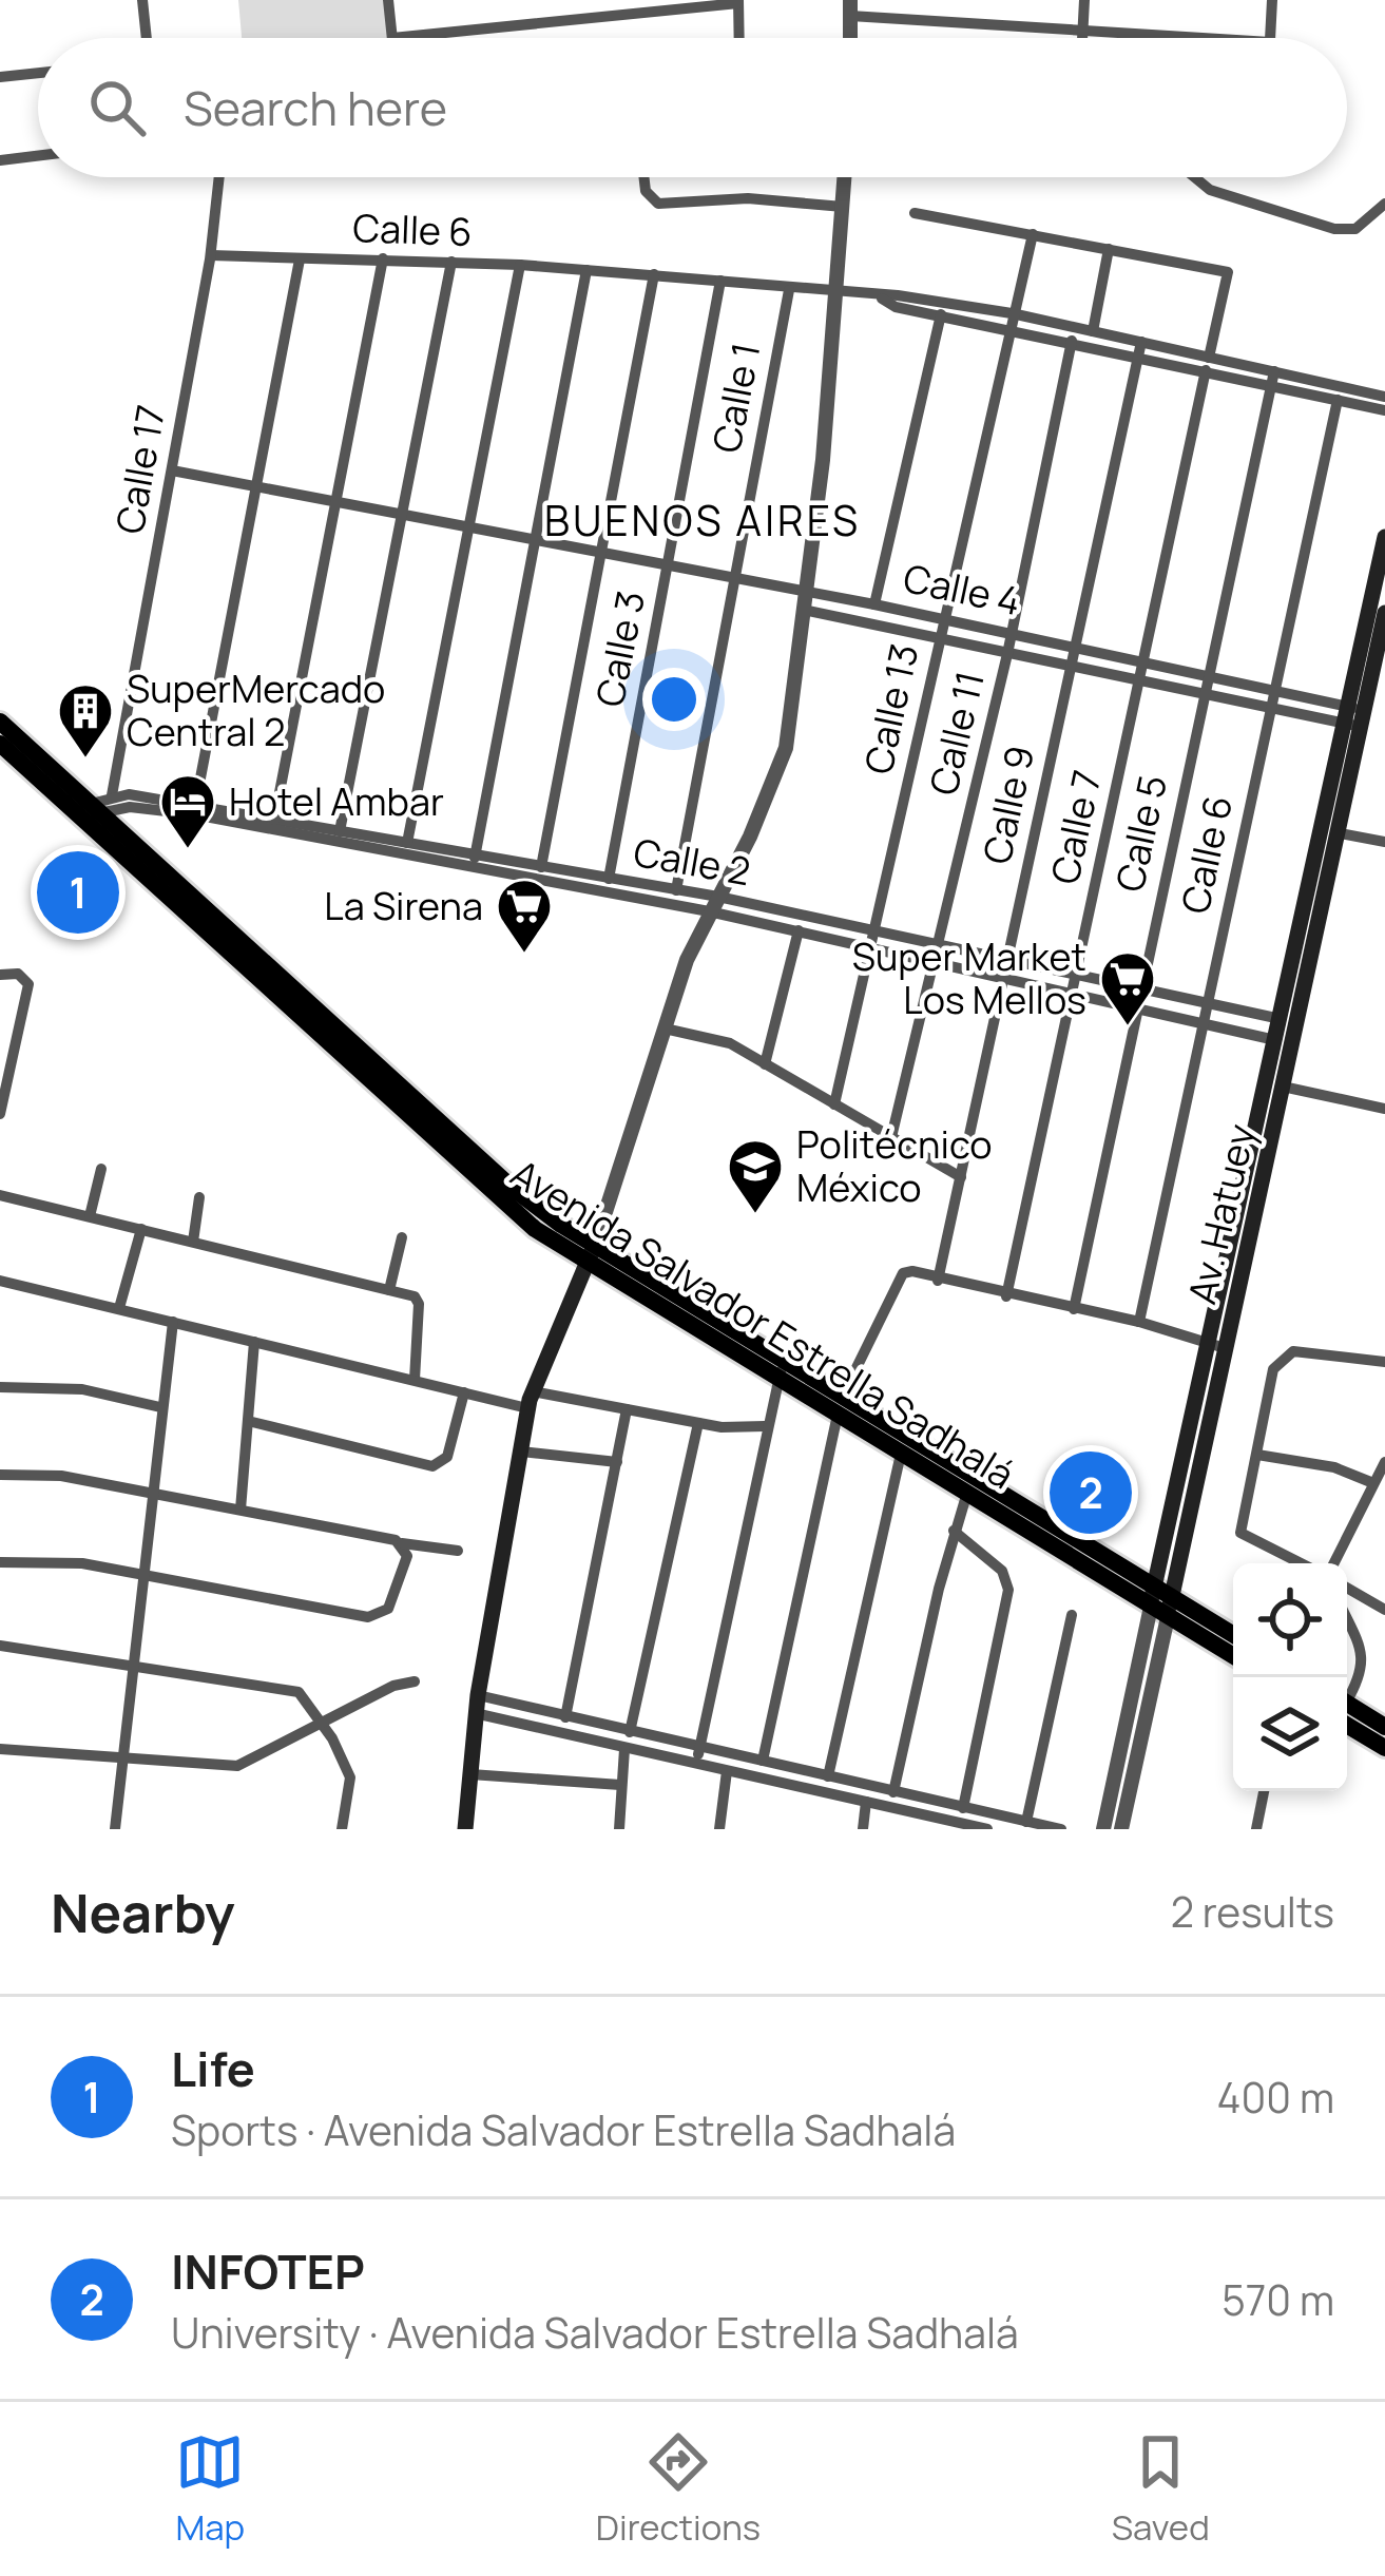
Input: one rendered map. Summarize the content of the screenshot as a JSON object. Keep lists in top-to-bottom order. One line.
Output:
{"streets":{"highway":["Avenida Salvador Estrella Sadhalá"],"main road":["Av. Hatuey"],"street":["Calle 6","Calle 1","Calle 17","Calle 4","Calle 3","Calle 13","Calle 11","Calle 9","Calle 7","Calle 5","Calle 2"]},"crossings":[["Calle 6","Calle 1"],["Calle 6","Calle 17"],["Calle 6","Calle 4"],["Calle 6","Calle 3"],["Calle 6","Calle 2"],["Calle 1","Calle 4"],["Calle 1","Calle 2"],["Calle 17","Calle 4"],["Calle 17","Calle 2"],["Calle 4","Calle 3"],["Calle 4","Calle 13"],["Calle 4","Calle 11"],["Calle 4","Calle 9"],["Calle 4","Calle 7"],["Calle 4","Calle 5"],["Calle 4","Av. Hatuey"],["Calle 3","Calle 2"],["Calle 13","Calle 2"],["Calle 11","Calle 2"],["Calle 9","Calle 2"],["Calle 7","Calle 2"],["Calle 5","Calle 2"],["Calle 2","Av. Hatuey"],["Calle 2","Avenida Salvador Estrella Sadhalá"],["Av. Hatuey","Avenida Salvador Estrella Sadhalá"]],"districts":["BUENOS AIRES"],"places":{"building":["SuperMercado Central 2"],"hotel":["Hotel Ambar"],"supermarket":["La Sirena","Super Market Los Mellos"],"school or university":["Politécnico México"]},"page":{"search":"Search here","pins":["1","2"],"heading":["Nearby","2 results"],"list":[{"mark":"1","name":"Life","note":"Sports · Avenida Salvador Estrella Sadhalá","value":"400 m"},{"mark":"2","name":"INFOTEP","note":"University · Avenida Salvador Estrella Sadhalá","value":"570 m"}],"nav":["Map","Directions","Saved"]}}
